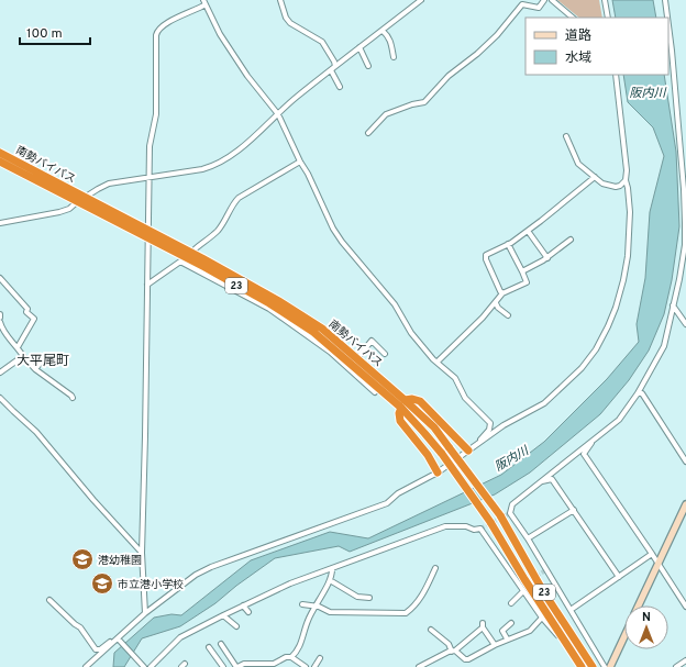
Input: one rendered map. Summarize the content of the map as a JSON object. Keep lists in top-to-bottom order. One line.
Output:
{"streets":{"highway":["南勢バイパス","23"]},"districts":["大平尾町"],"water":["阪内川"],"places":{"school or university":["港幼稚園","市立港小学校"]},"legend":["道路","水域"],"scale_bar":"100 m","north":"top"}
